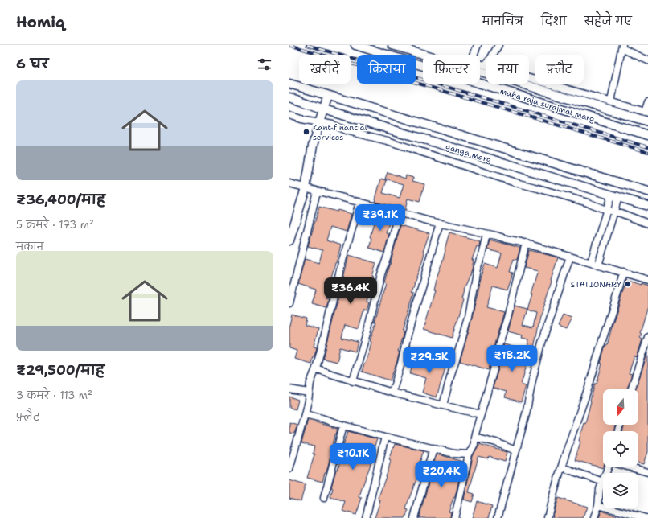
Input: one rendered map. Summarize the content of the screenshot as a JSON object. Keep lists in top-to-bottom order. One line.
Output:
{"streets":{"street":["maha raja surajmal marg","ganga marg"]},"places":["Kant financial services","STATIONARY"],"north":"bottom","page":{"header":"Homiq","nav":["मानचित्र","दिशा","सहेजे गए"],"heading":"6 घर","chip":["खरीदें","किराया","फ़िल्टर","नया","फ़्लैट"],"list":[{"name":"₹36,400/माह","note":"5 कमरे · 173 m² · मकान"},{"name":"₹29,500/माह","note":"3 कमरे · 113 m² · फ़्लैट"}],"price":["₹39.1K","₹36.4K","₹18.2K","₹29.5K","₹10.1K","₹20.4K"]}}
